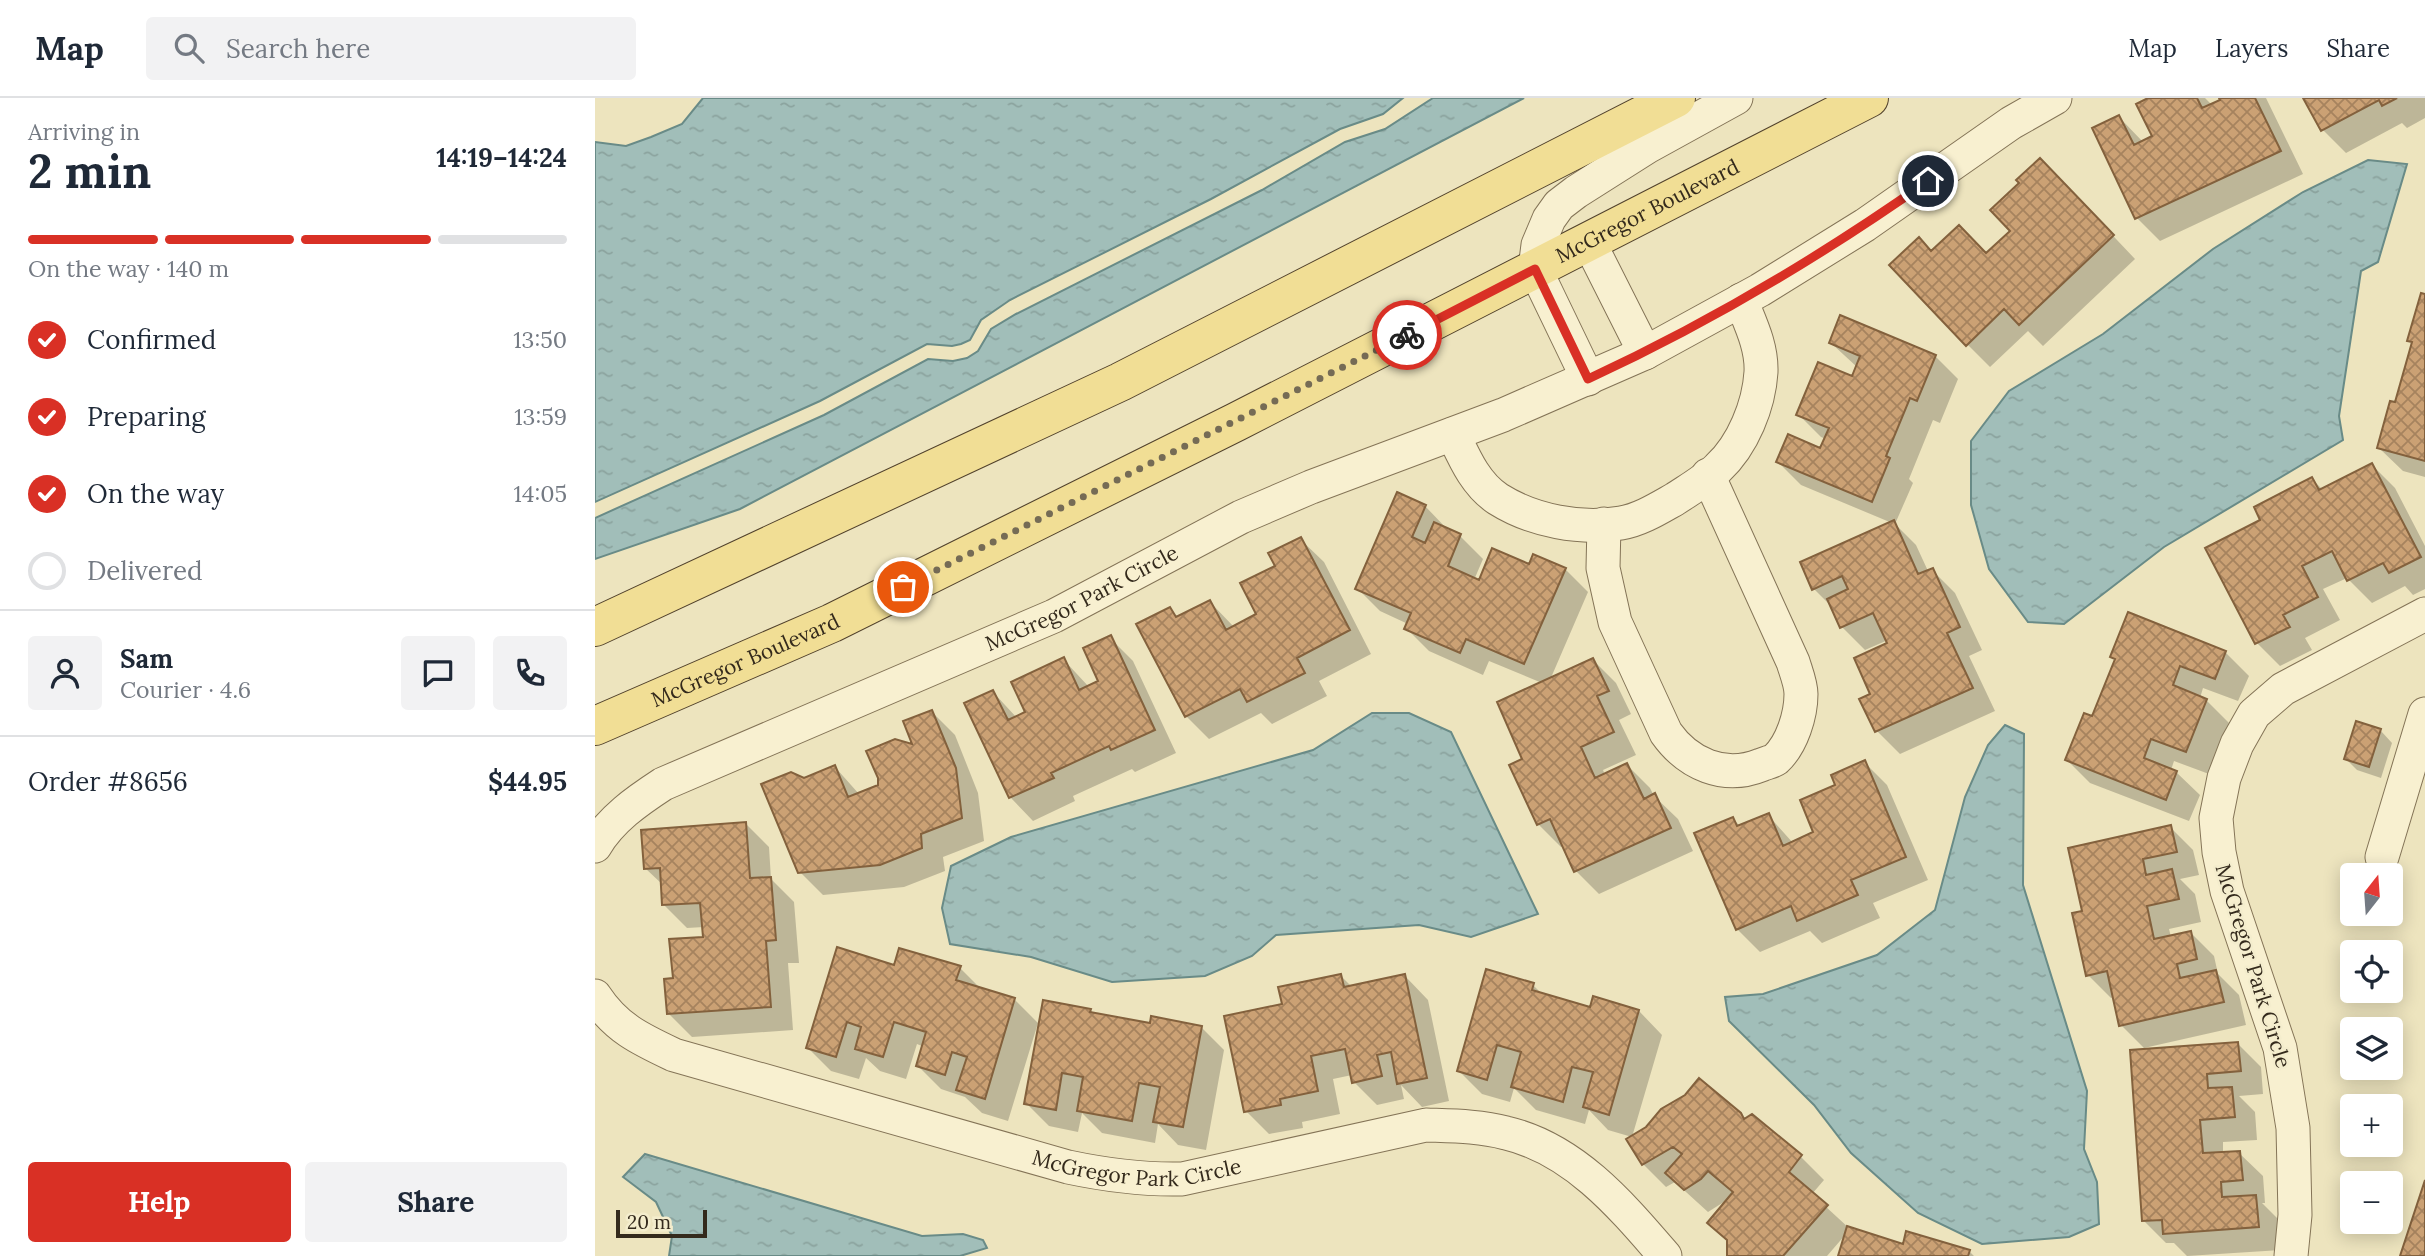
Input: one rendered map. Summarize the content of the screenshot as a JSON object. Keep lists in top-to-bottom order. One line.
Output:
{"streets":{"main road":["McGregor Boulevard"],"street":["McGregor Park Circle"]},"scale_bar":"20 m","north":"top","page":{"header":"Map","search":"Search here","nav":["Map","Layers","Share"],"heading":["2 min","Arriving in","14:19–14:24"],"panel":["Sam","Courier · 4.6","Order #8656","$44.95"],"bar":"On the way · 140 m","list":[["Confirmed","13:50"],["Preparing","13:59"],["On the way","14:05"],"Delivered"],"map_buttons":["+","−"],"buttons":["Help","Share"],"scale":"20 m"}}
